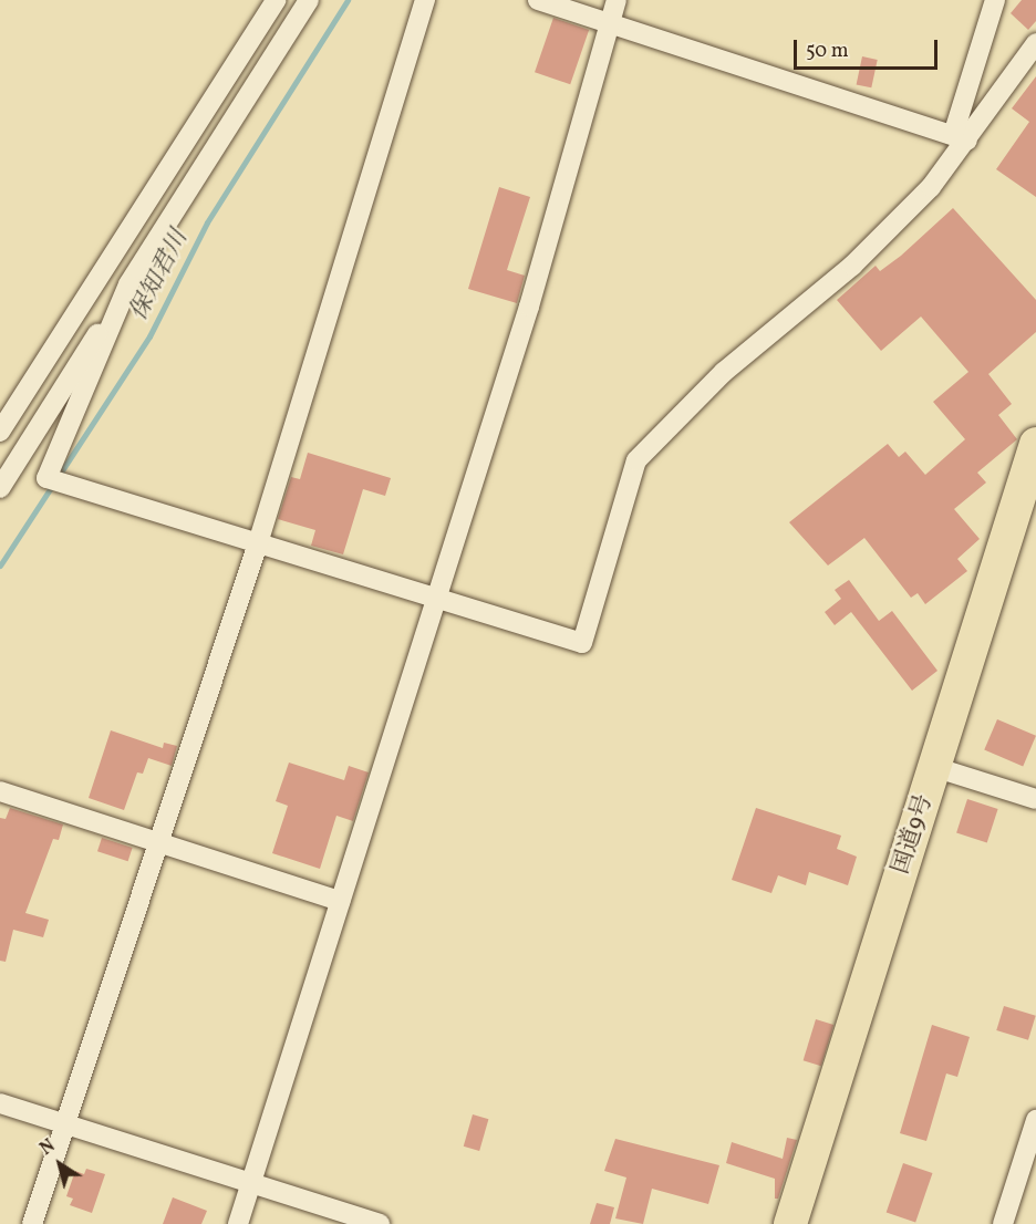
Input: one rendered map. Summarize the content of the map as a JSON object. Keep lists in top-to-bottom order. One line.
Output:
{"streets":{"highway":["国道9号"]},"water":["保知君川"],"scale_bar":"50 m","north":"top left"}
